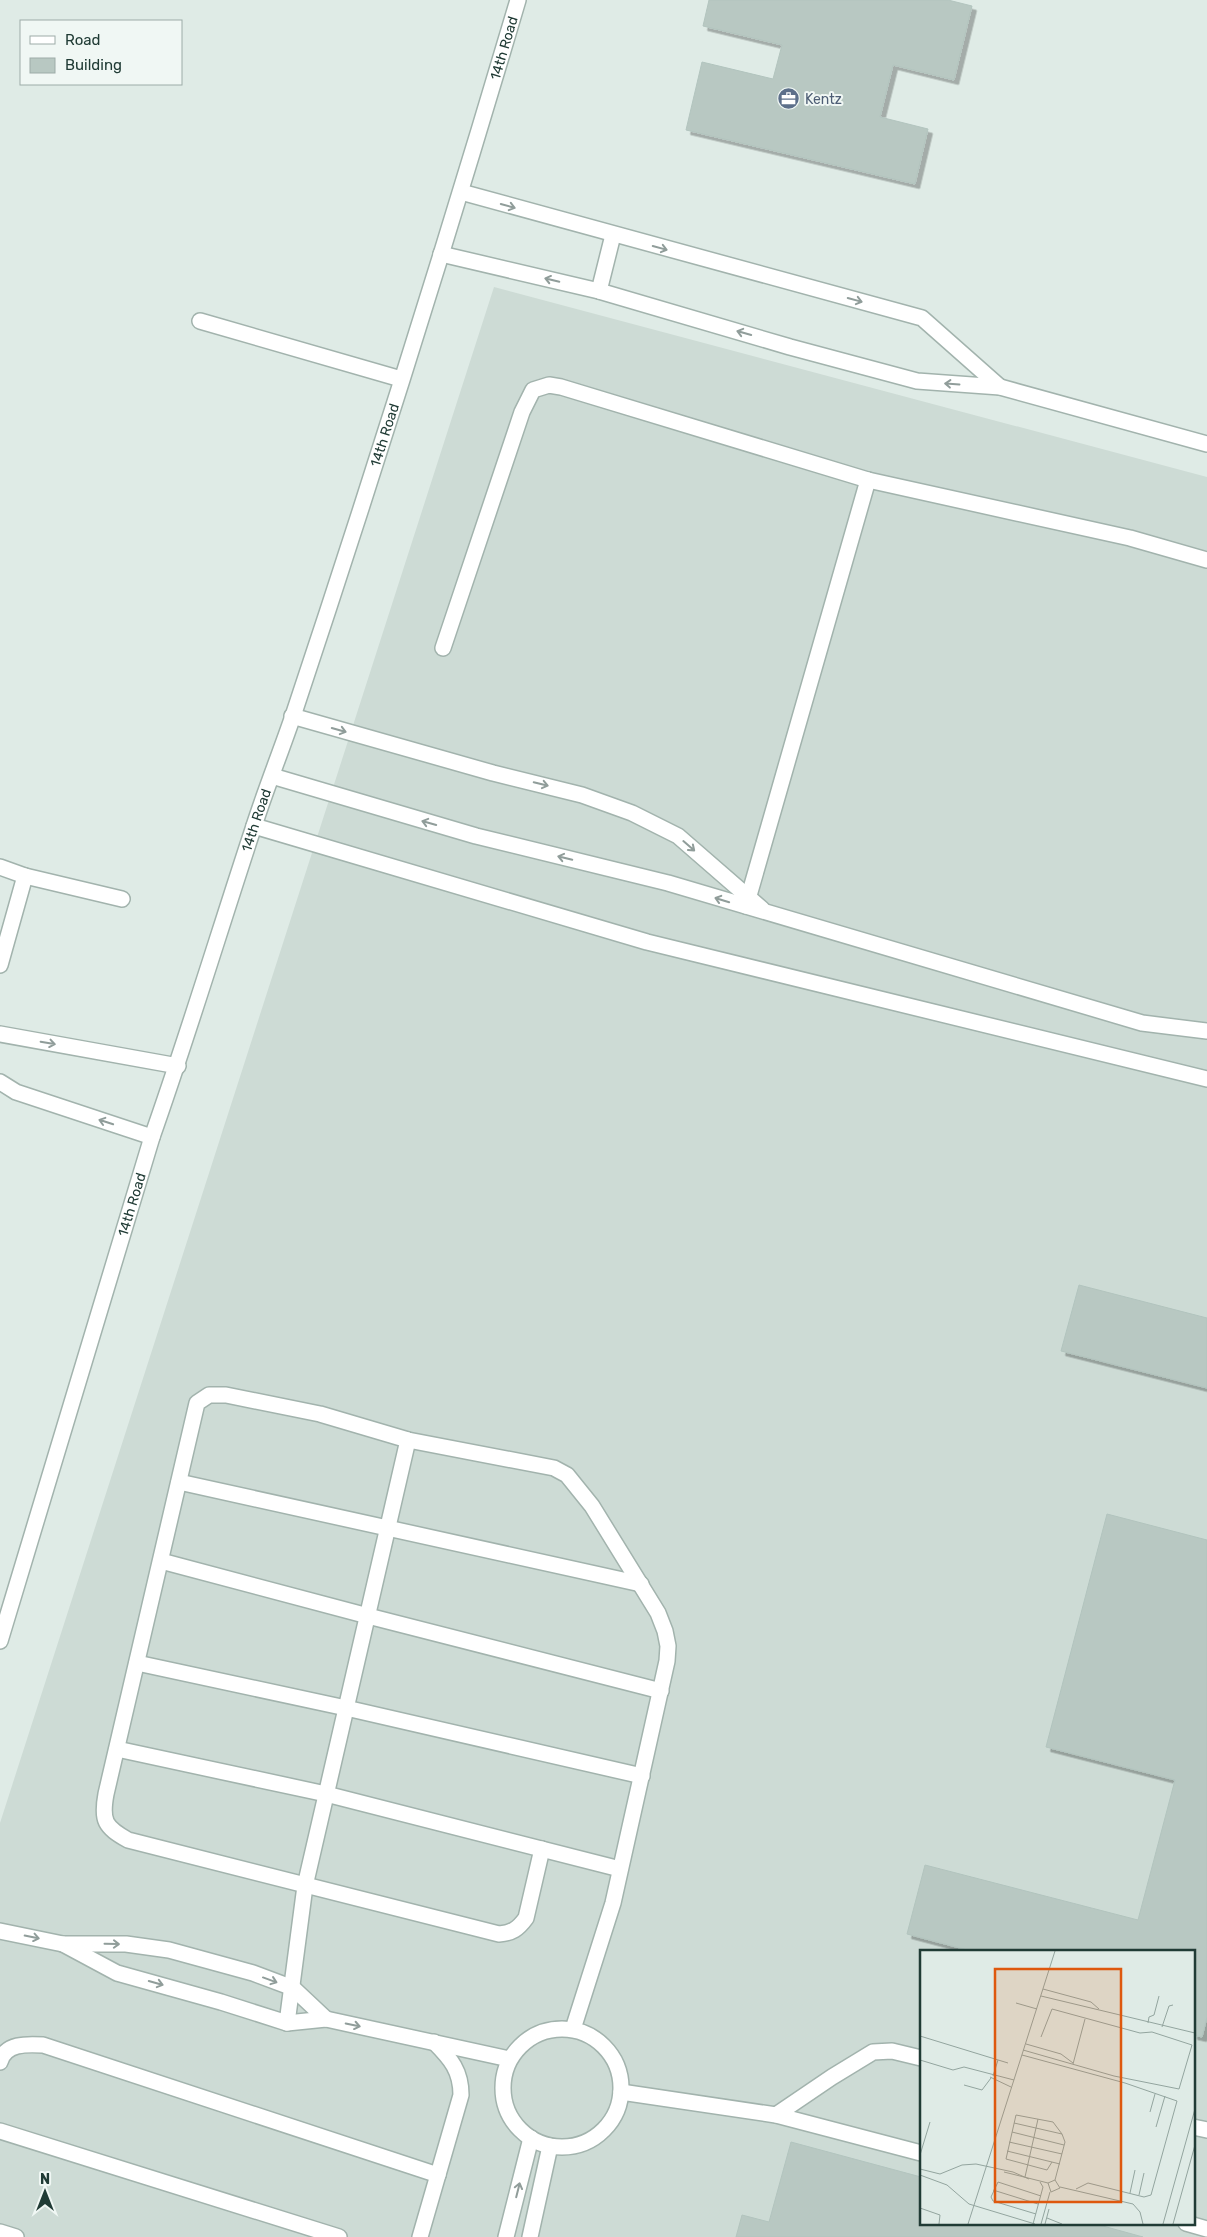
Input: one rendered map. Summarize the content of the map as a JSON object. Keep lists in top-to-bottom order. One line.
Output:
{"streets":{"street":["14th Road"]},"places":{"office":["Kentz"]},"legend":["Road","Building"],"north":"top"}
